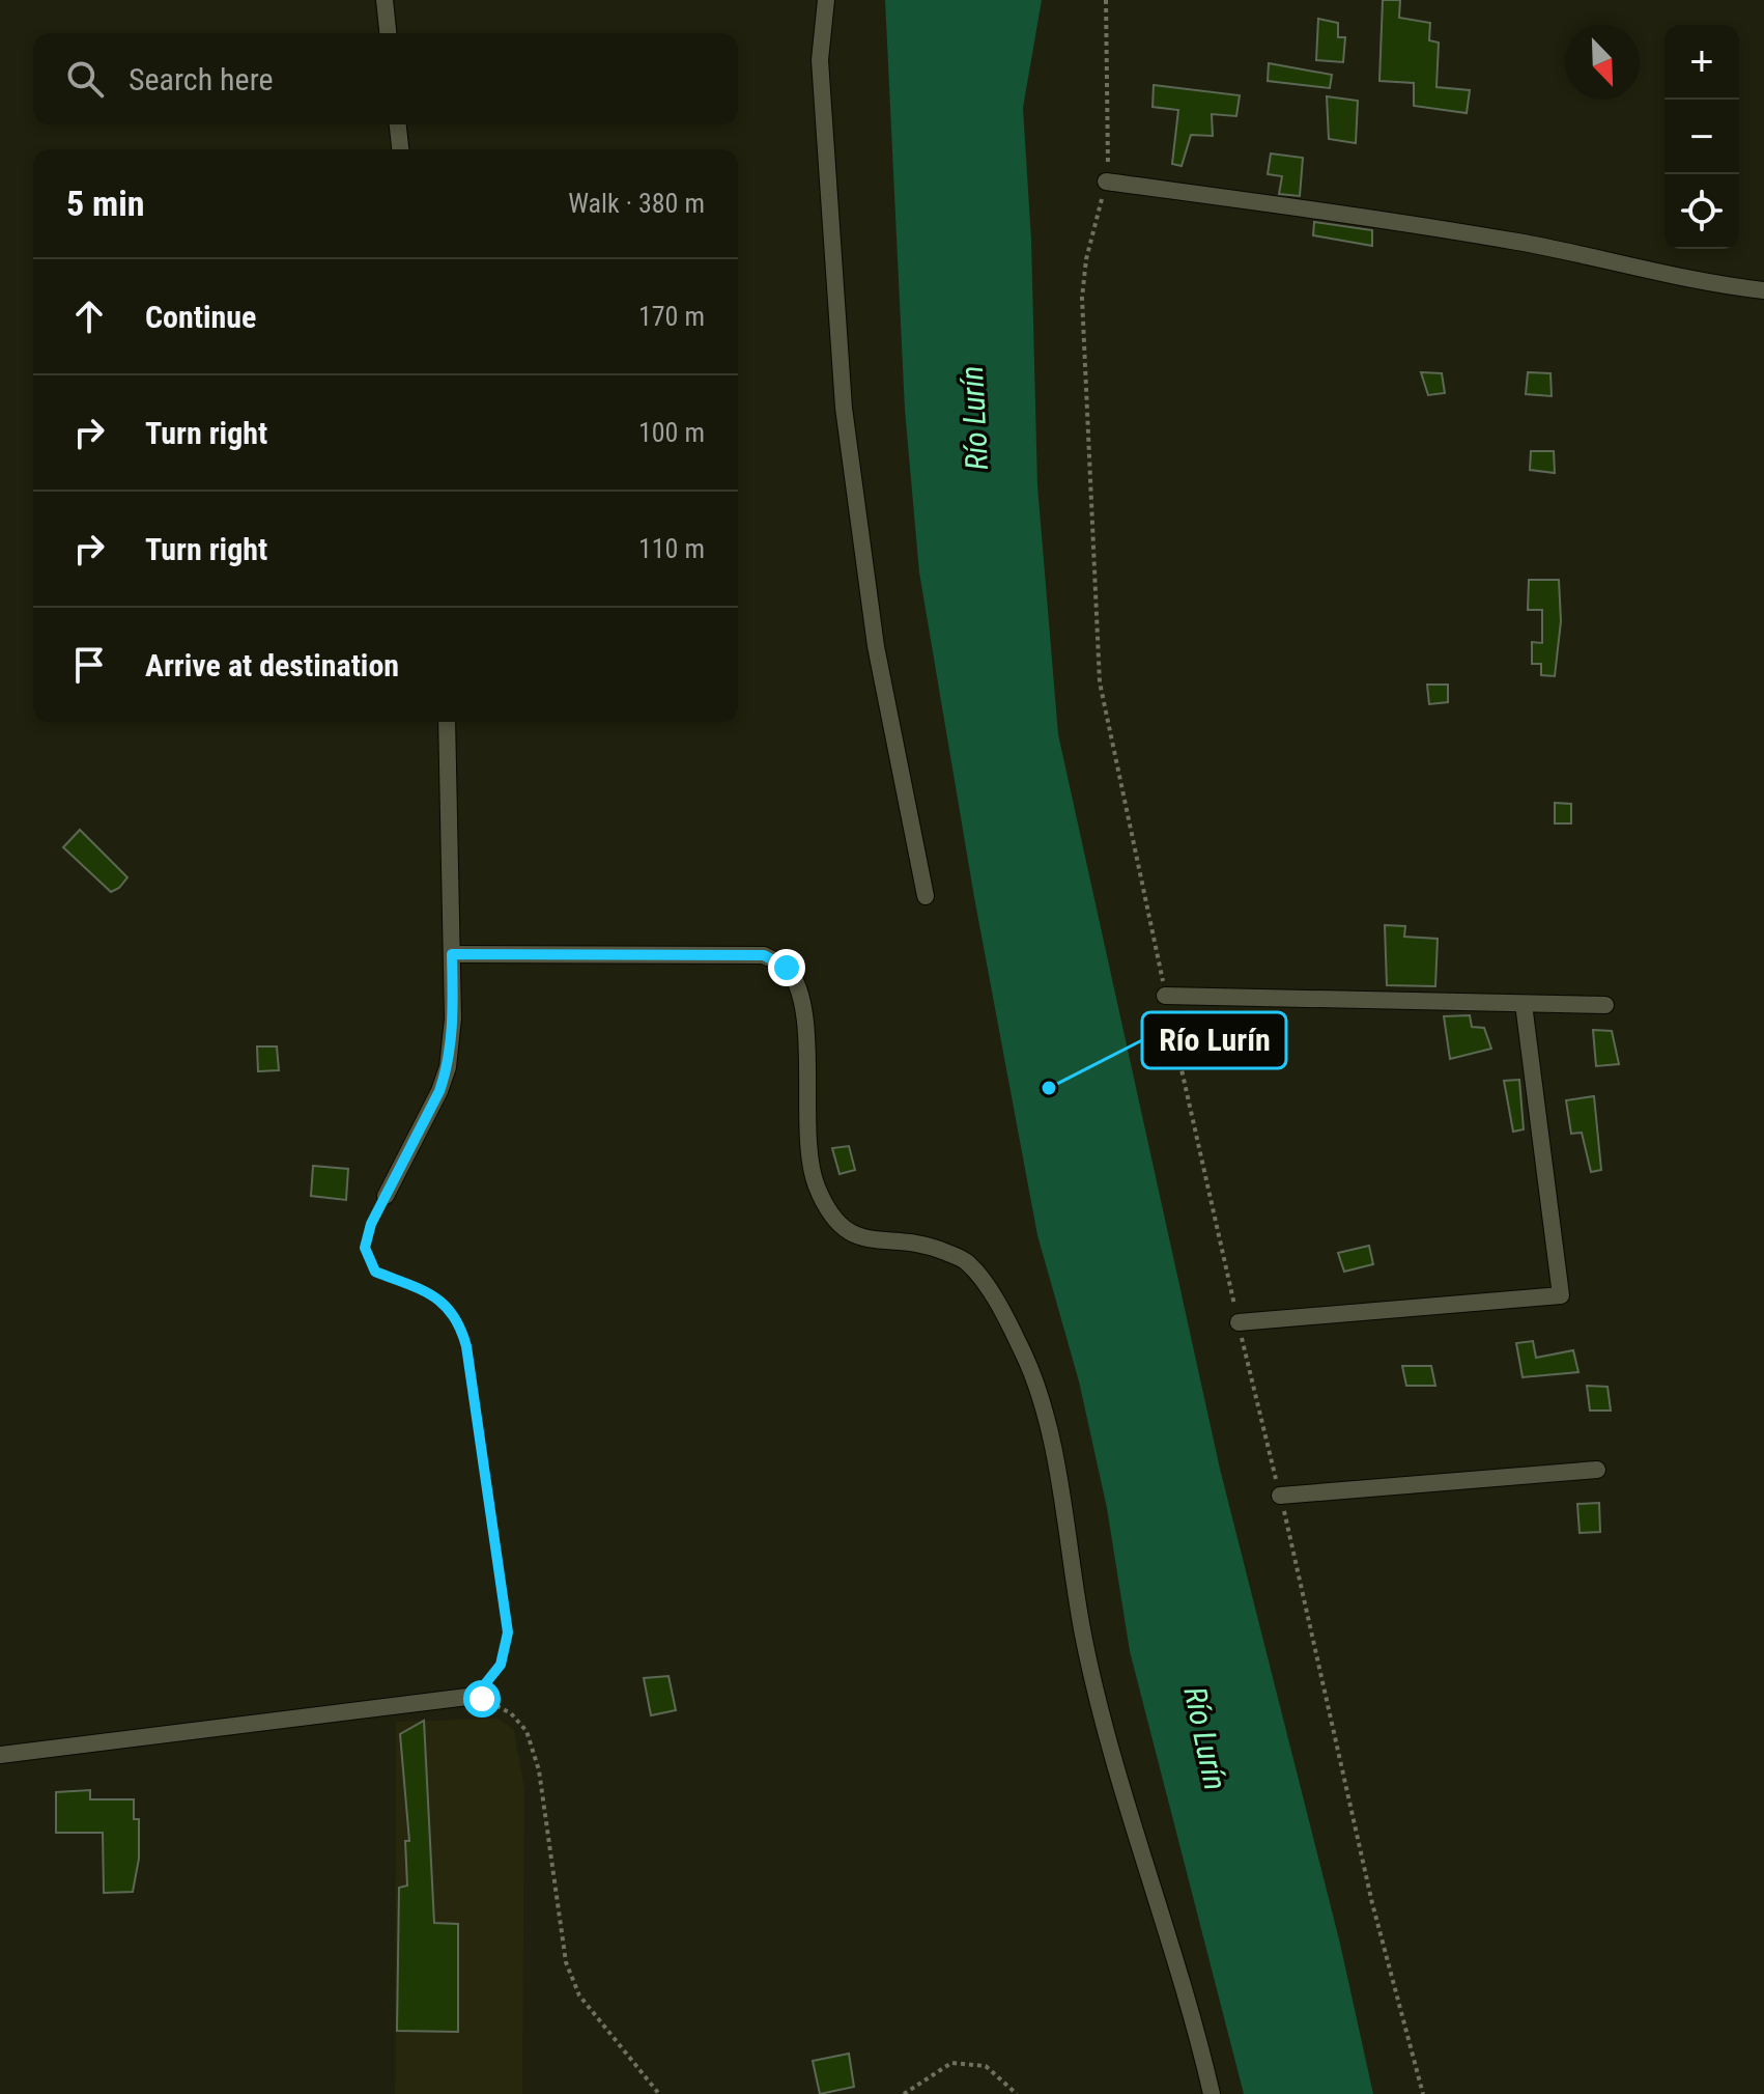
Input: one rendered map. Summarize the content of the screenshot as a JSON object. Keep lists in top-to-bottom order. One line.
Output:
{"water":["Río Lurín"],"places":["Río Lurín"],"north":"bottom right","page":{"map_buttons":["+","−"],"search":"Search here","heading":["5 min","Walk · 380 m"],"list":[["Continue","170 m"],["Turn right","100 m"],["Turn right","110 m"],"Arrive at destination"]}}
